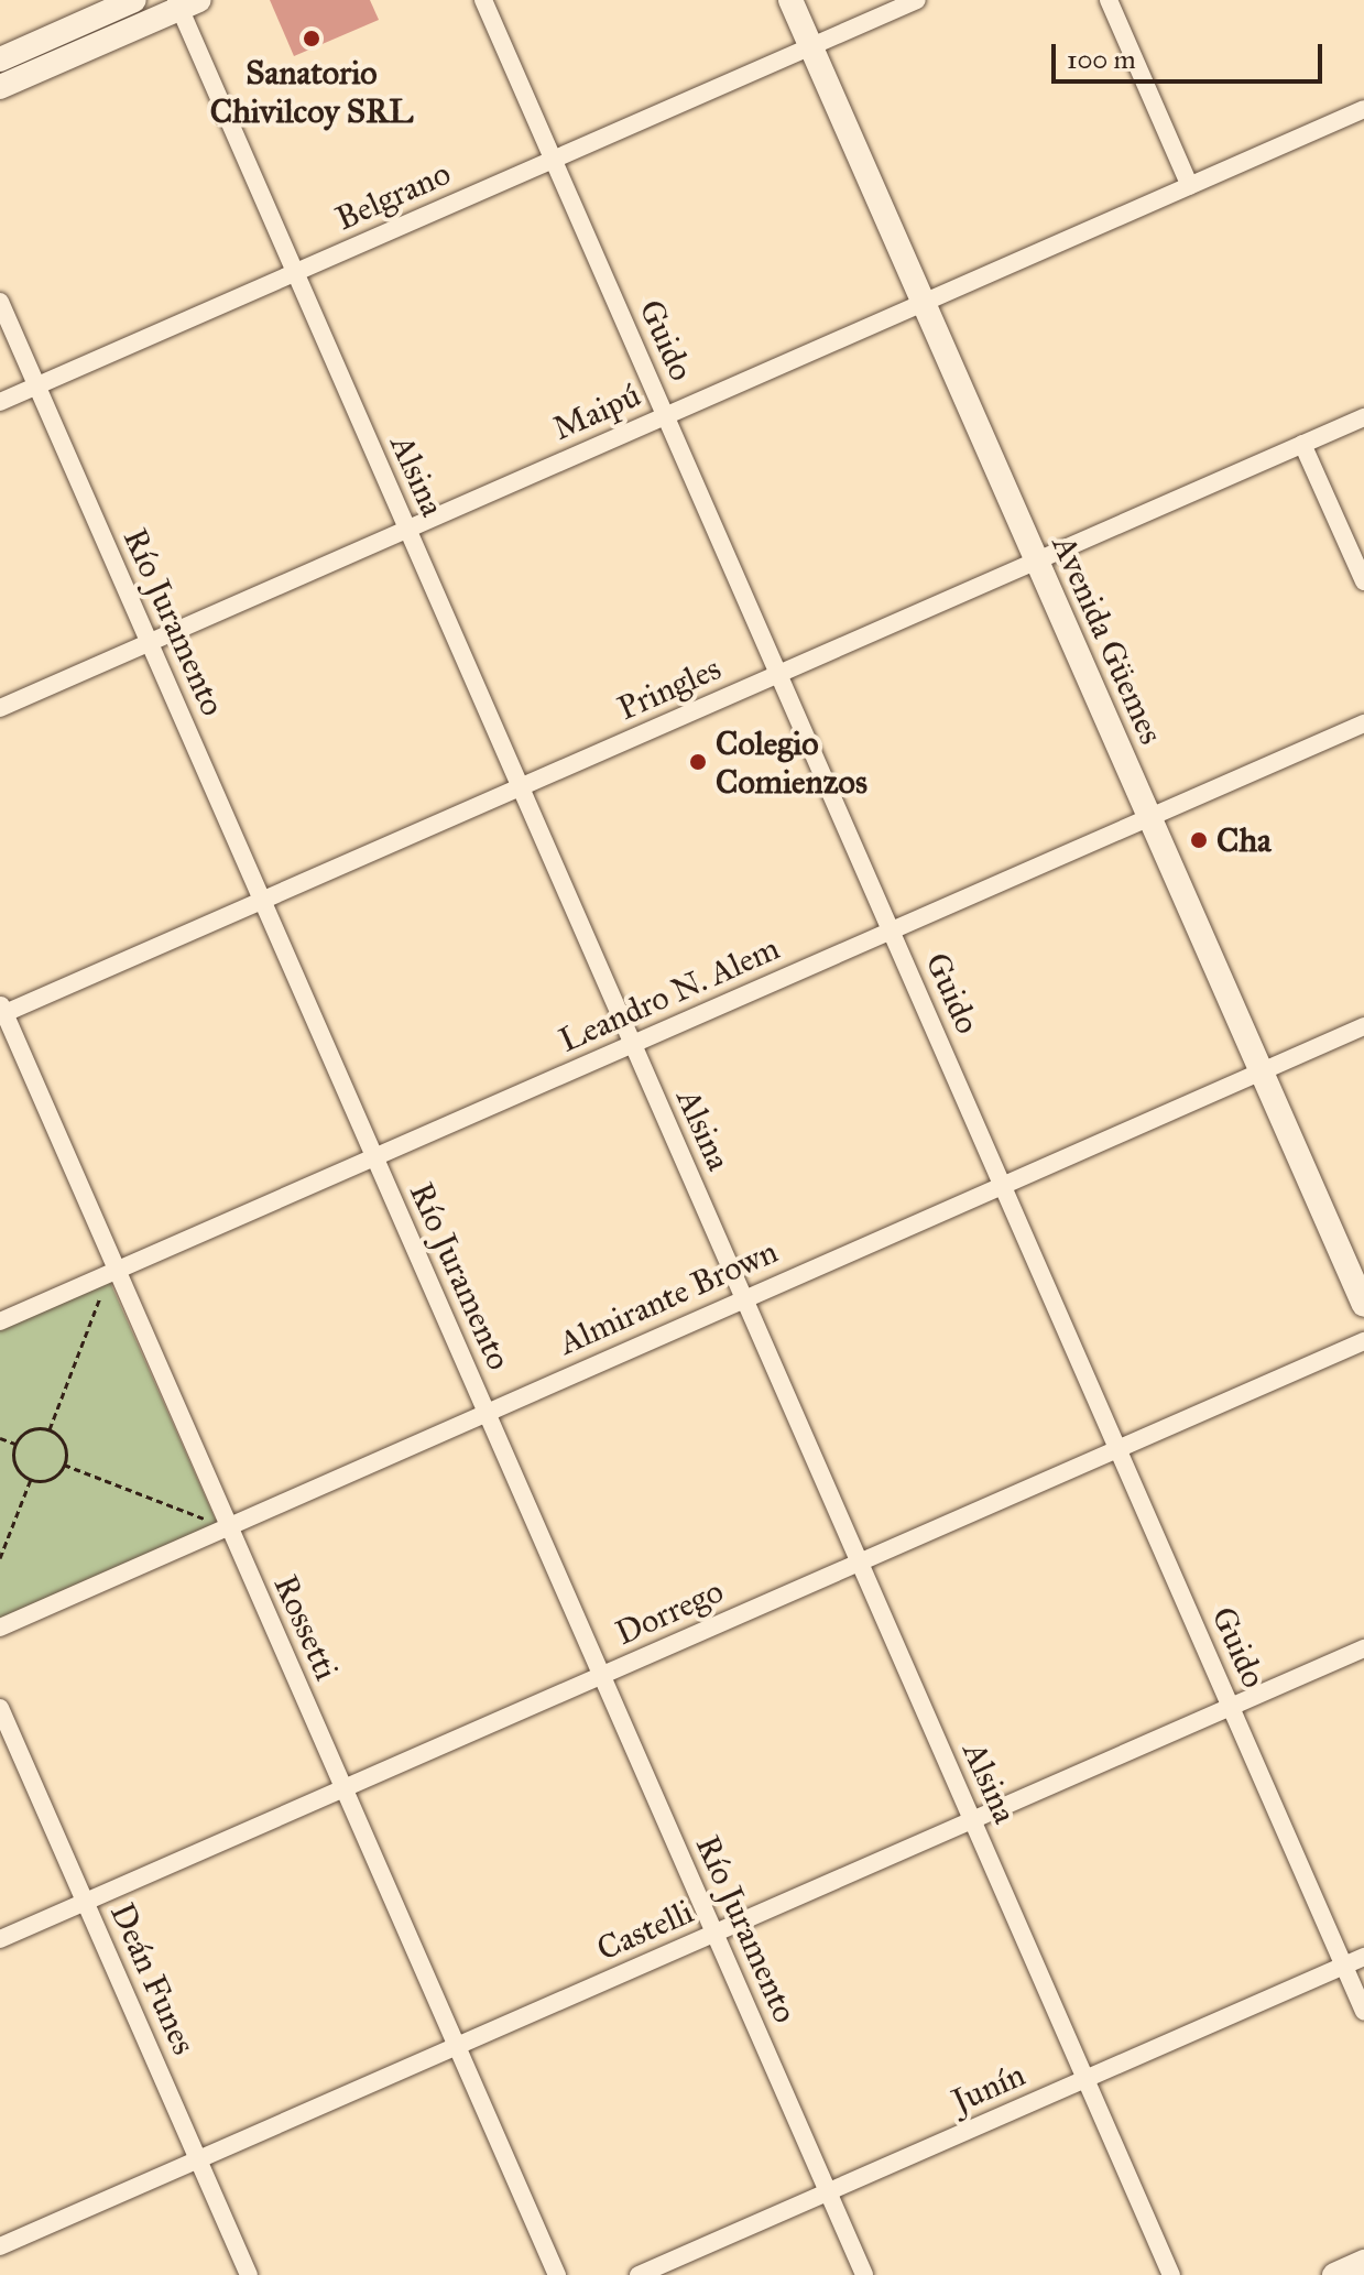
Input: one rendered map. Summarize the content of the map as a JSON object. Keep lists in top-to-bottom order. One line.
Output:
{"streets":{"main road":["Avenida Güemes"],"street":["Belgrano","Guido","Maipú","Alsina","Río Juramento","Pringles","Leandro N. Alem","Almirante Brown","Dorrego","Rossetti","Castelli","Deán Funes","Junín"]},"crossings":[["Belgrano","Guido"],["Belgrano","Alsina"],["Belgrano","Río Juramento"],["Belgrano","Avenida Güemes"],["Guido","Maipú"],["Guido","Pringles"],["Guido","Leandro N. Alem"],["Guido","Almirante Brown"],["Guido","Dorrego"],["Guido","Castelli"],["Guido","Junín"],["Maipú","Alsina"],["Maipú","Río Juramento"],["Maipú","Avenida Güemes"],["Alsina","Pringles"],["Alsina","Leandro N. Alem"],["Alsina","Almirante Brown"],["Alsina","Dorrego"],["Alsina","Castelli"],["Alsina","Junín"],["Río Juramento","Pringles"],["Río Juramento","Leandro N. Alem"],["Río Juramento","Almirante Brown"],["Río Juramento","Dorrego"],["Río Juramento","Castelli"],["Río Juramento","Junín"],["Avenida Güemes","Pringles"],["Avenida Güemes","Leandro N. Alem"],["Avenida Güemes","Almirante Brown"],["Pringles","Rossetti"],["Leandro N. Alem","Rossetti"],["Almirante Brown","Rossetti"],["Dorrego","Rossetti"],["Dorrego","Deán Funes"],["Rossetti","Castelli"],["Castelli","Deán Funes"]],"places":["Sanatorio Chivilcoy SRL","Colegio Comienzos","Cha"],"scale_bar":"100 m"}
